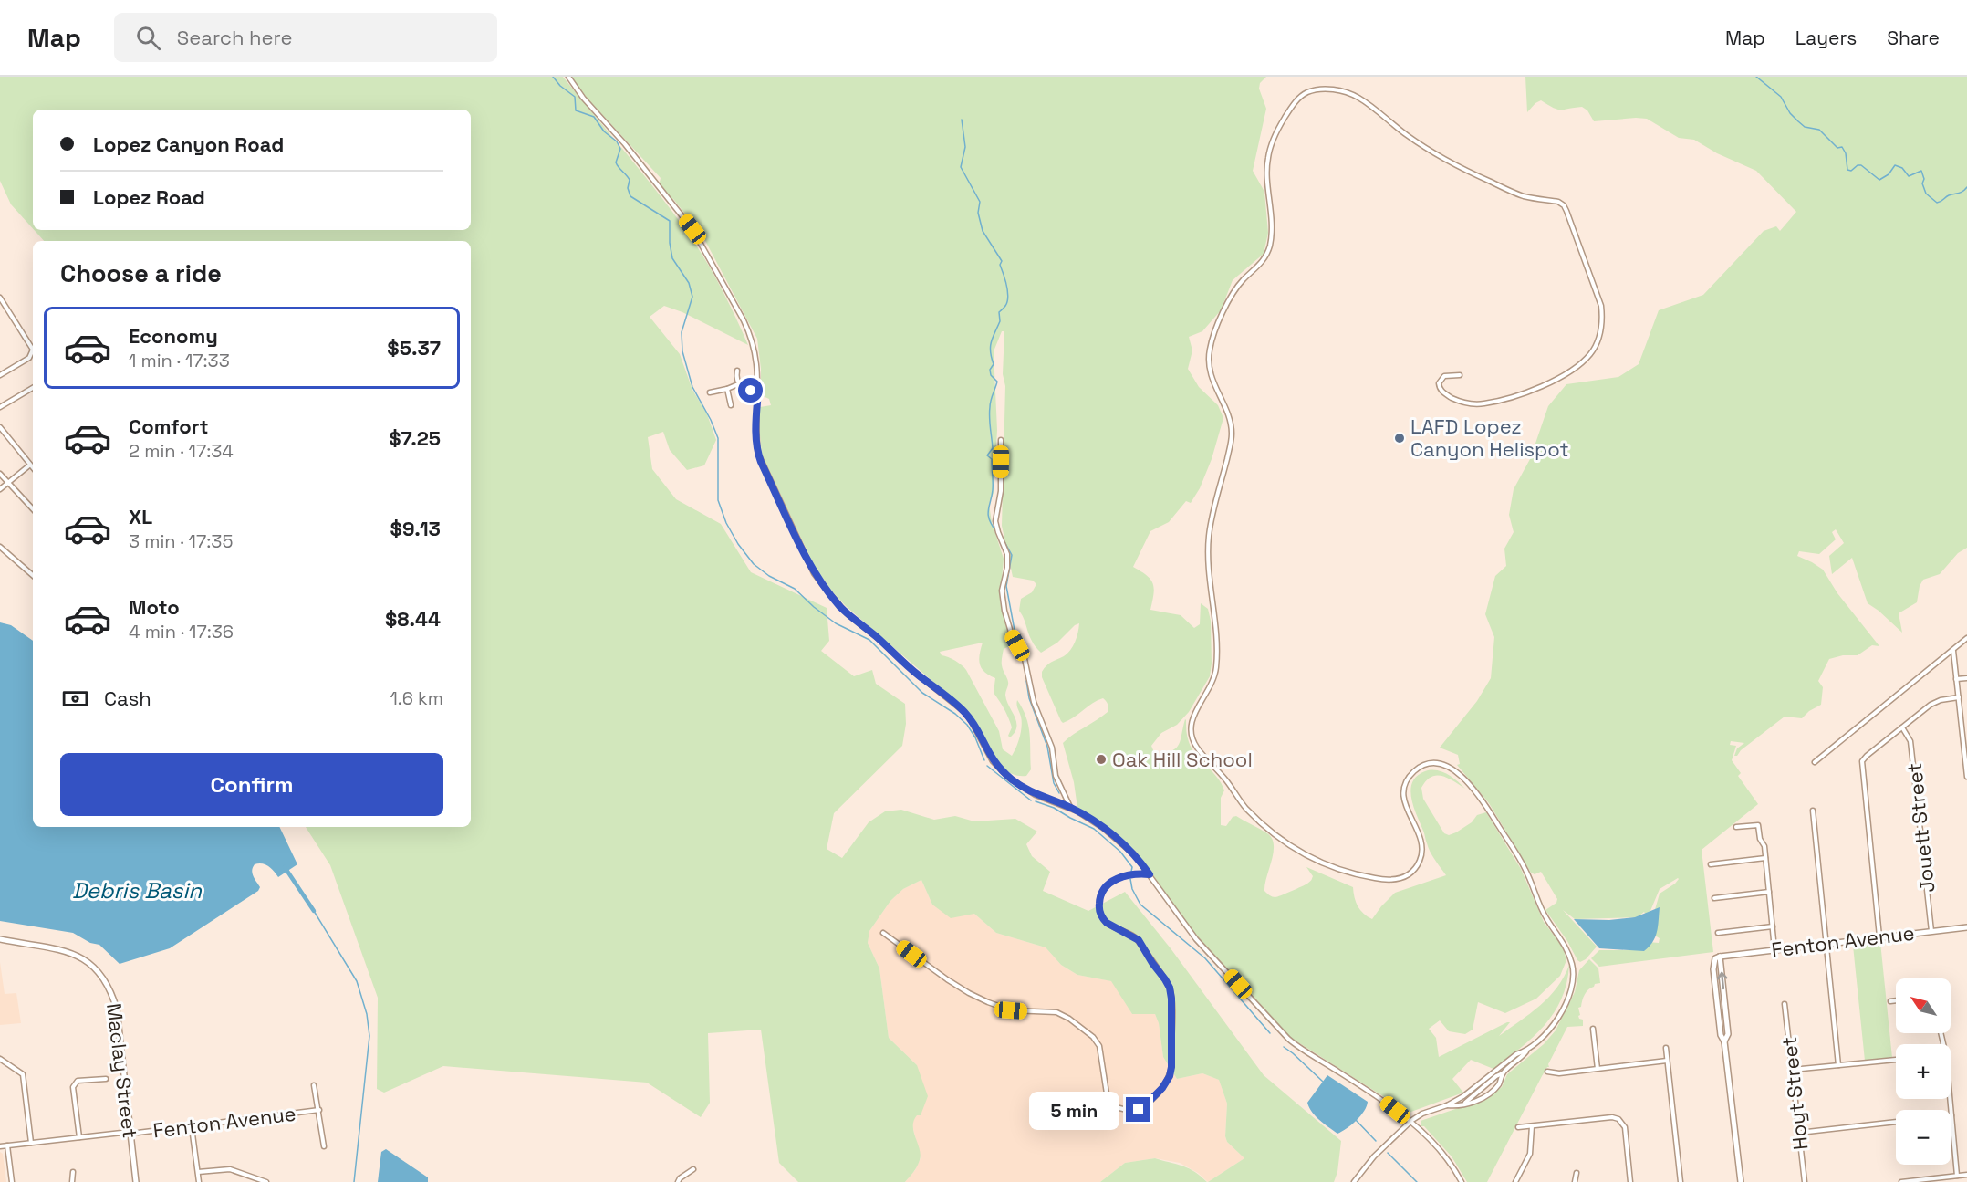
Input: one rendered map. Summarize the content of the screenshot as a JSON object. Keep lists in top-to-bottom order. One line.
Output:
{"streets":{"street":["Jouett Street","Fenton Avenue","Maclay Street","Hoyt Street"]},"crossings":[["Jouett Street","Fenton Avenue"],["Fenton Avenue","Maclay Street"]],"water":["Debris Basin"],"places":["LAFD Lopez Canyon Helispot","Oak Hill School"],"north":"top left","page":{"header":"Map","search":"Search here","nav":["Map","Layers","Share"],"banner":["Lopez Canyon Road","Lopez Road"],"heading":"Choose a ride","list":[{"name":"Economy","note":"1 min · 17:33","value":"$5.37"},{"name":"Comfort","note":"2 min · 17:34","value":"$7.25"},{"name":"XL","note":"3 min · 17:35","value":"$9.13"},{"name":"Moto","note":"4 min · 17:36","value":"$8.44"}],"pay":["Cash","1.6 km"],"buttons":"Confirm","map_buttons":["+","−"],"bubble":"5 min"}}
